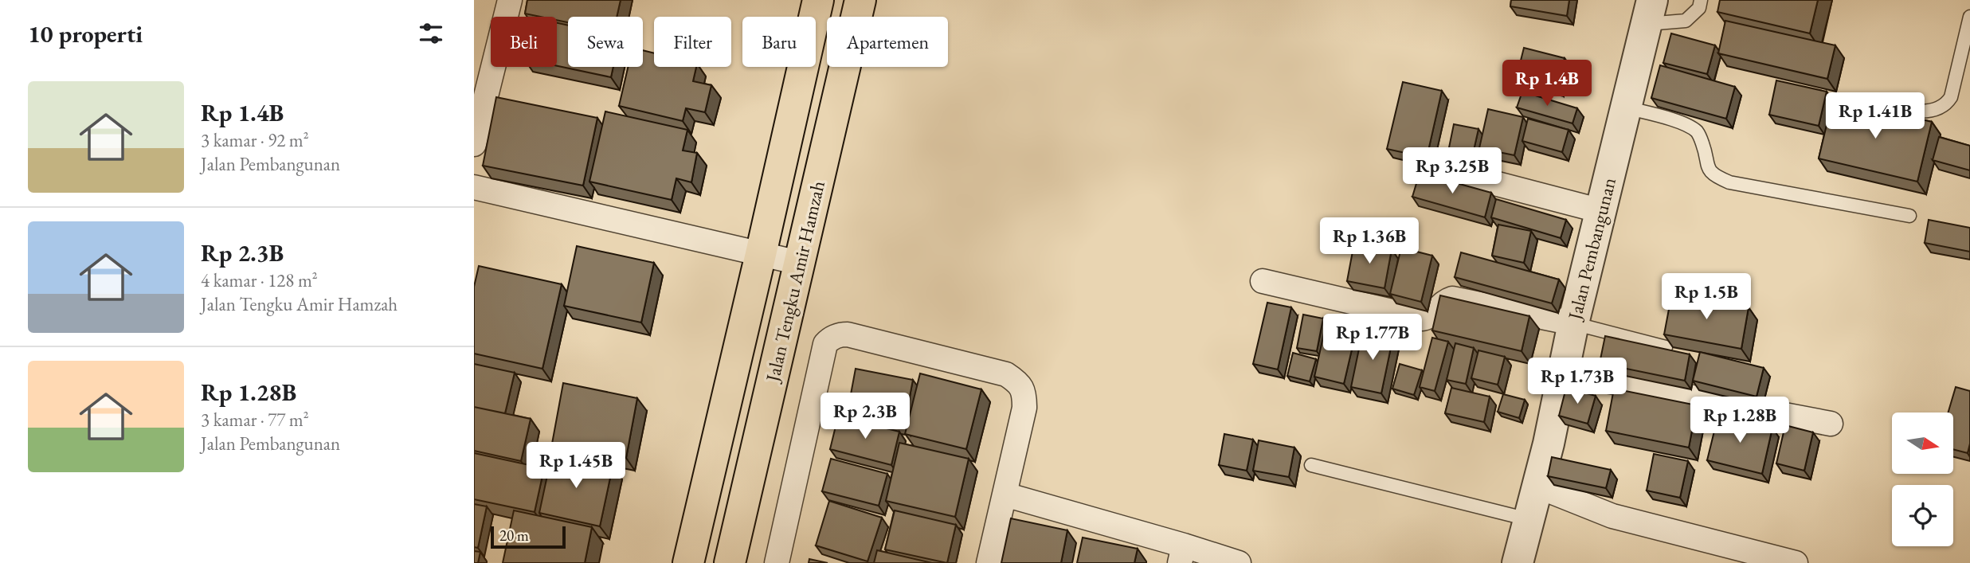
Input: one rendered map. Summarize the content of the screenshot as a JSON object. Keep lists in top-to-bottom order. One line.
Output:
{"streets":{"main road":["Jalan Tengku Amir Hamzah"],"street":["Jalan Pembangunan"]},"scale_bar":"20 m","north":"right","page":{"heading":"10 properti","chip":["Beli","Sewa","Filter","Baru","Apartemen"],"price":["Rp 1.4B","Rp 1.41B","Rp 3.25B","Rp 1.36B","Rp 1.5B","Rp 1.77B","Rp 1.73B","Rp 2.3B","Rp 1.28B","Rp 1.45B"],"list":[{"name":"Rp 1.4B","note":"3 kamar · 92 m² · Jalan Pembangunan"},{"name":"Rp 2.3B","note":"4 kamar · 128 m² · Jalan Tengku Amir Hamzah"},{"name":"Rp 1.28B","note":"3 kamar · 77 m² · Jalan Pembangunan"}],"scale":"20 m"}}
